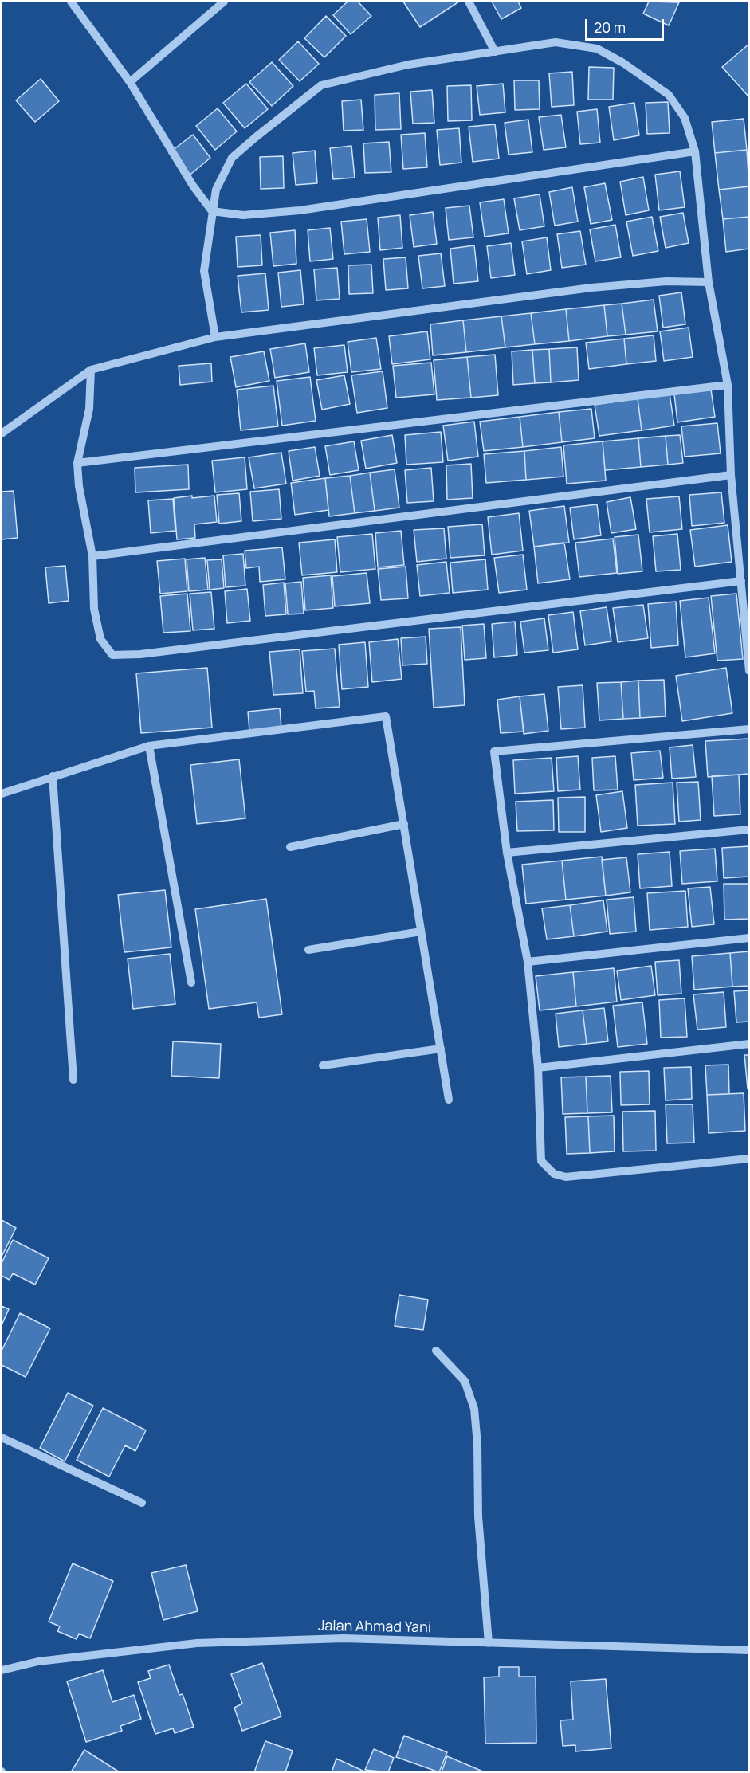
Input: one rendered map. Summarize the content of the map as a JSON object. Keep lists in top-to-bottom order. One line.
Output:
{"streets":{"street":["Jalan Ahmad Yani"]},"scale_bar":"20 m"}
